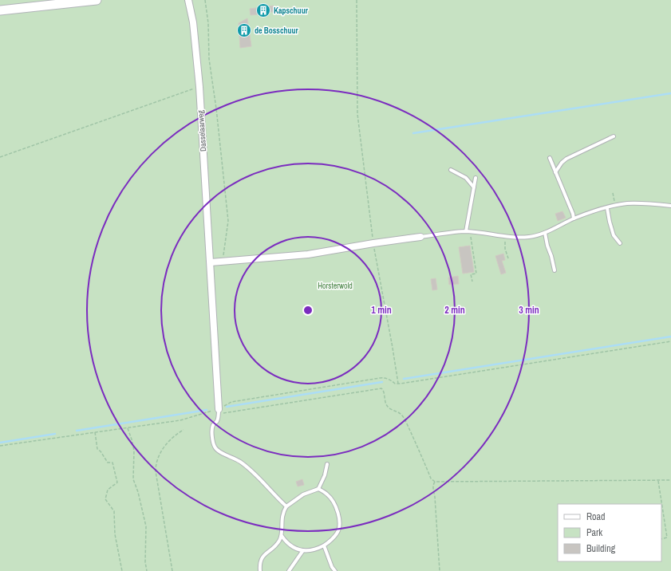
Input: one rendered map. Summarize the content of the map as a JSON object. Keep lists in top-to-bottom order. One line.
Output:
{"streets":{"street":["Dasselaarweg"]},"parks":["Horsterwold"],"places":{"building":["Kapschuur","de Bosschuur"]},"legend":["Road","Park","Building"],"rings":["1 min","2 min","3 min"]}
